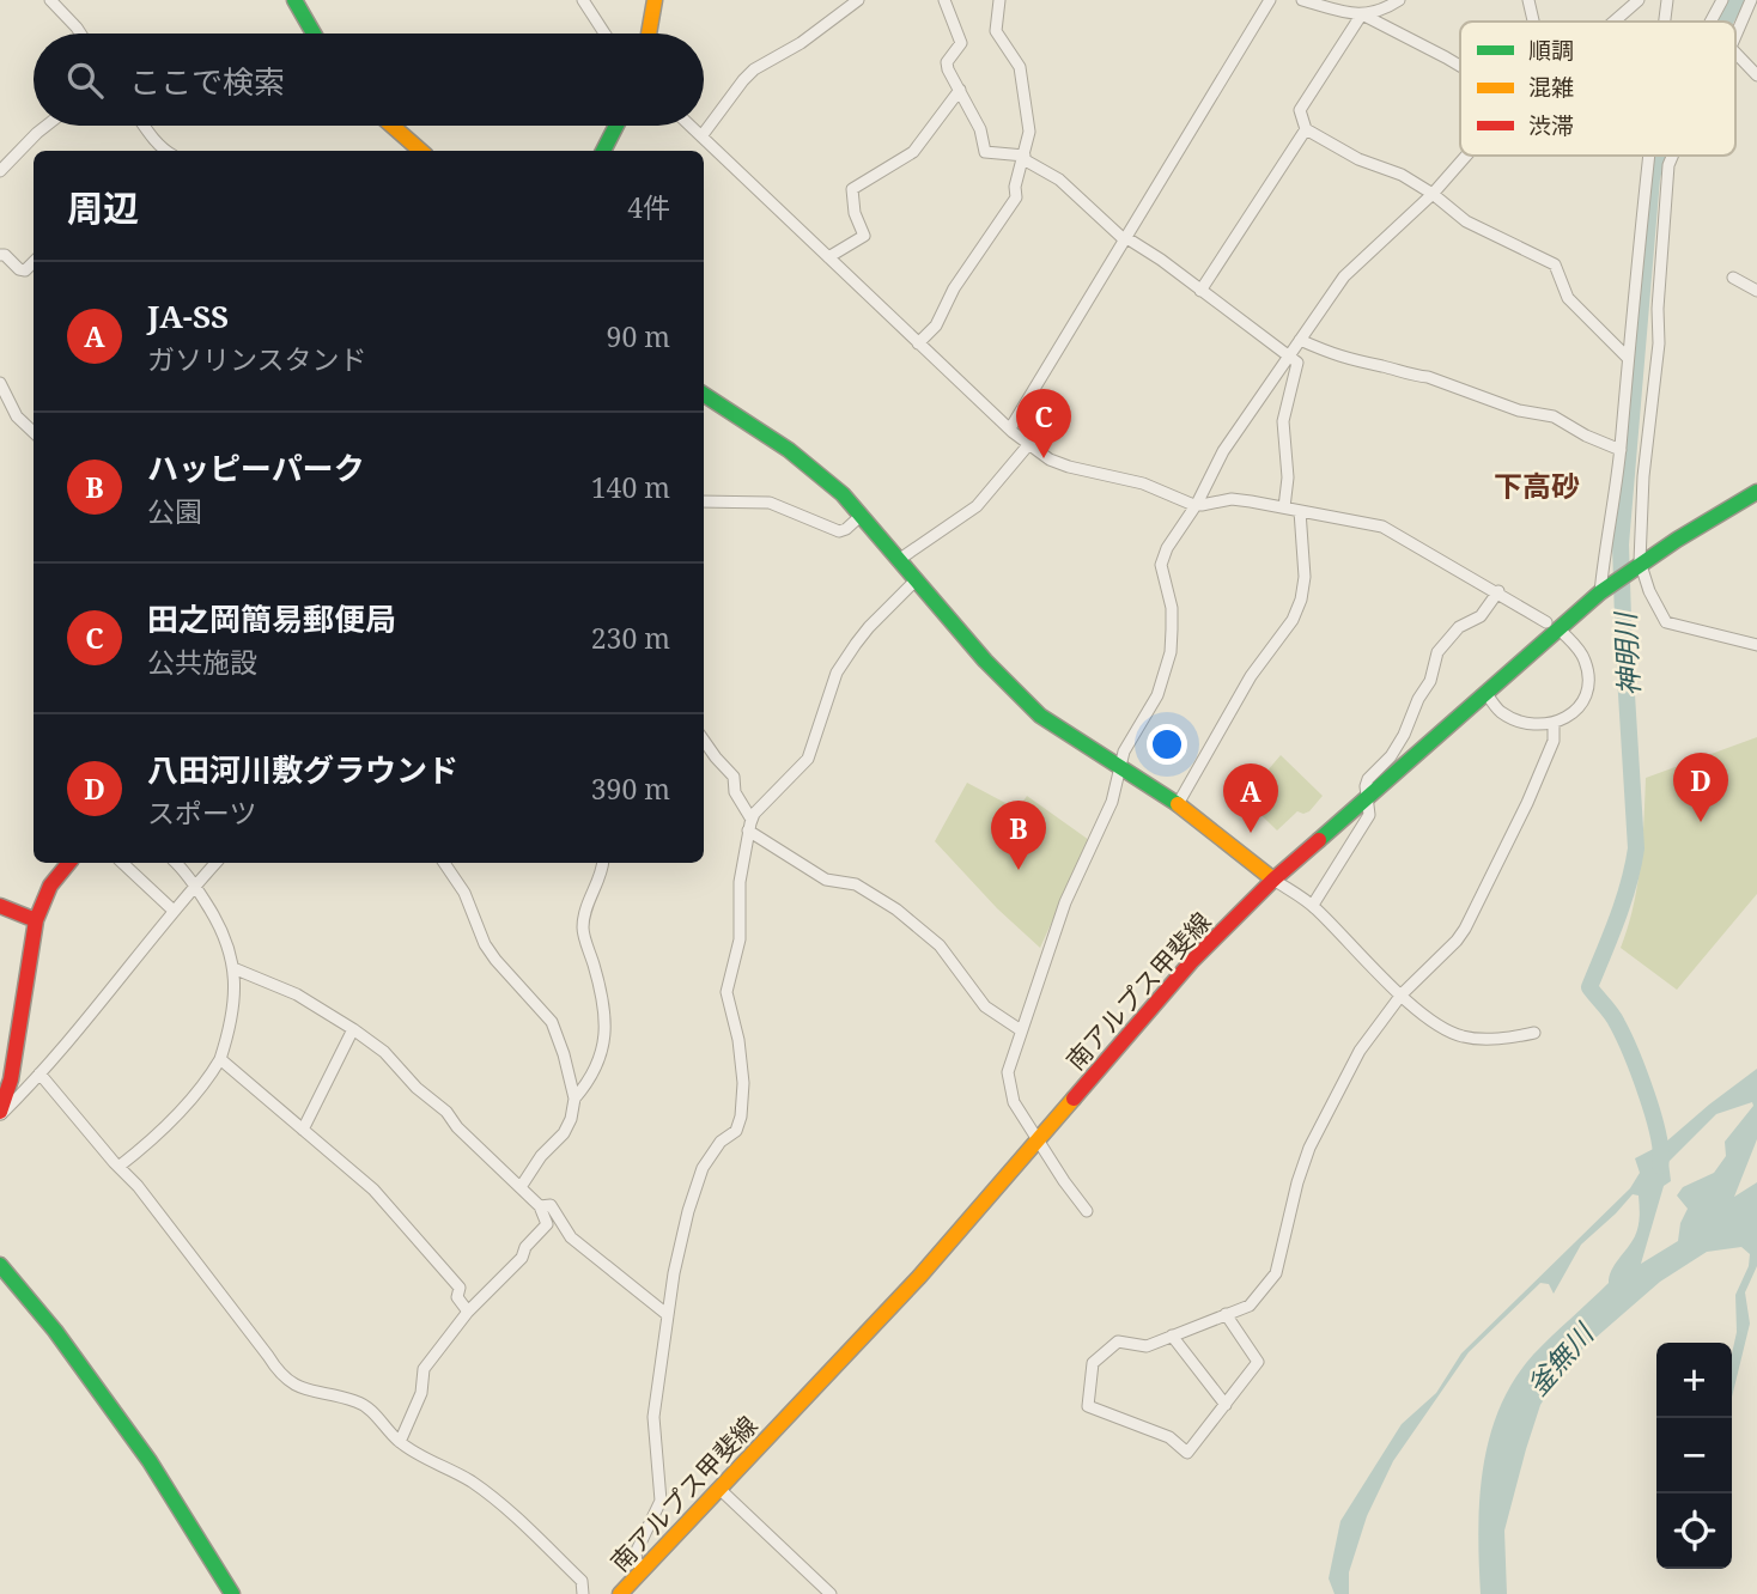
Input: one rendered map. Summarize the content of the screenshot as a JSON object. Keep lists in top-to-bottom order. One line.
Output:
{"streets":{"street":["南アルプス甲斐線"]},"districts":["下高砂"],"water":["神明川","釜無川"],"legend":["順調","混雑","渋滞"],"page":{"search":"ここで検索","heading":["周辺","4件"],"list":[{"mark":"A","name":"JA-SS","note":"ガソリンスタンド","value":"90 m"},{"mark":"B","name":"ハッピーパーク","note":"公園","value":"140 m"},{"mark":"C","name":"田之岡簡易郵便局","note":"公共施設","value":"230 m"},{"mark":"D","name":"八田河川敷グラウンド","note":"スポーツ","value":"390 m"}],"pins":["C","D","A","B"],"map_buttons":["+","−"]}}
